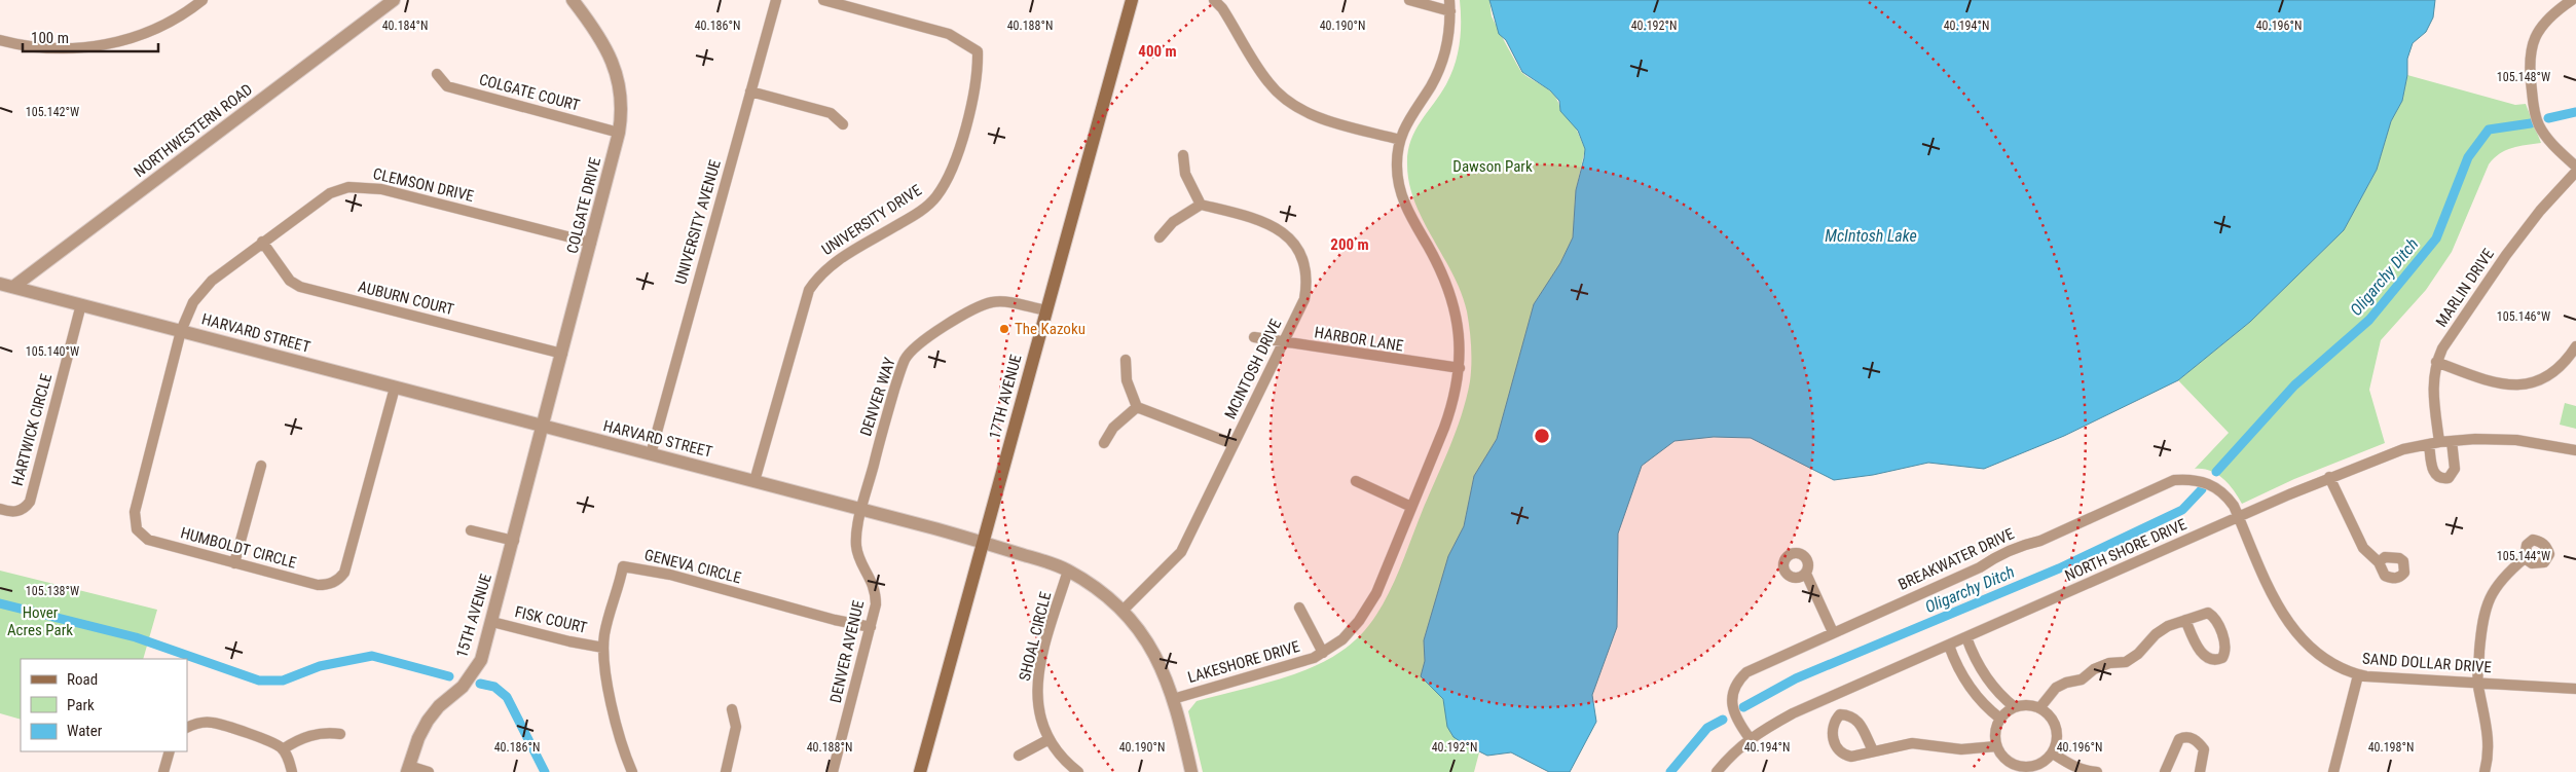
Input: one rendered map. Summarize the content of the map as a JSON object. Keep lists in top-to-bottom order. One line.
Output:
{"streets":{"main road":["17TH AVENUE"],"street":["COLGATE COURT","NORTHWESTERN ROAD","CLEMSON DRIVE","COLGATE DRIVE","UNIVERSITY DRIVE","UNIVERSITY AVENUE","MARLIN DRIVE","AUBURN COURT","HARVARD STREET","HARBOR LANE","MCINTOSH DRIVE","DENVER WAY","HARTWICK CIRCLE","HUMBOLDT CIRCLE","NORTH SHORE DRIVE","BREAKWATER DRIVE","GENEVA CIRCLE","15TH AVENUE","FISK COURT","SHOAL CIRCLE","DENVER AVENUE","LAKESHORE DRIVE","SAND DOLLAR DRIVE"]},"crossings":[["COLGATE COURT","COLGATE DRIVE"],["NORTHWESTERN ROAD","HARVARD STREET"],["CLEMSON DRIVE","COLGATE DRIVE"],["CLEMSON DRIVE","AUBURN COURT"],["CLEMSON DRIVE","HARVARD STREET"],["CLEMSON DRIVE","HUMBOLDT CIRCLE"],["COLGATE DRIVE","AUBURN COURT"],["COLGATE DRIVE","HARVARD STREET"],["COLGATE DRIVE","15TH AVENUE"],["UNIVERSITY DRIVE","HARVARD STREET"],["UNIVERSITY AVENUE","HARVARD STREET"],["MARLIN DRIVE","NORTH SHORE DRIVE"],["HARVARD STREET","MCINTOSH DRIVE"],["HARVARD STREET","DENVER WAY"],["HARVARD STREET","17TH AVENUE"],["HARVARD STREET","HARTWICK CIRCLE"],["HARVARD STREET","HUMBOLDT CIRCLE"],["HARVARD STREET","15TH AVENUE"],["HARVARD STREET","SHOAL CIRCLE"],["HARVARD STREET","DENVER AVENUE"],["HARVARD STREET","LAKESHORE DRIVE"],["HARBOR LANE","MCINTOSH DRIVE"],["HARBOR LANE","LAKESHORE DRIVE"],["DENVER WAY","17TH AVENUE"],["DENVER WAY","DENVER AVENUE"],["NORTH SHORE DRIVE","BREAKWATER DRIVE"],["NORTH SHORE DRIVE","SAND DOLLAR DRIVE"],["BREAKWATER DRIVE","SAND DOLLAR DRIVE"],["GENEVA CIRCLE","FISK COURT"],["GENEVA CIRCLE","DENVER AVENUE"],["15TH AVENUE","FISK COURT"]],"water":["McIntosh Lake","Oligarchy Ditch"],"parks":["Dawson Park","Hover Acres Park"],"places":["The Kazoku"],"legend":["Road","Park","Water"],"scale_bar":"100 m","coordinates":["40.184°N","40.186°N","40.188°N","40.190°N","40.192°N","40.194°N","40.196°N","105.148°W","105.142°W","105.146°W","105.140°W","105.144°W","105.138°W","40.198°N"],"rings":["400 m","200 m"]}
